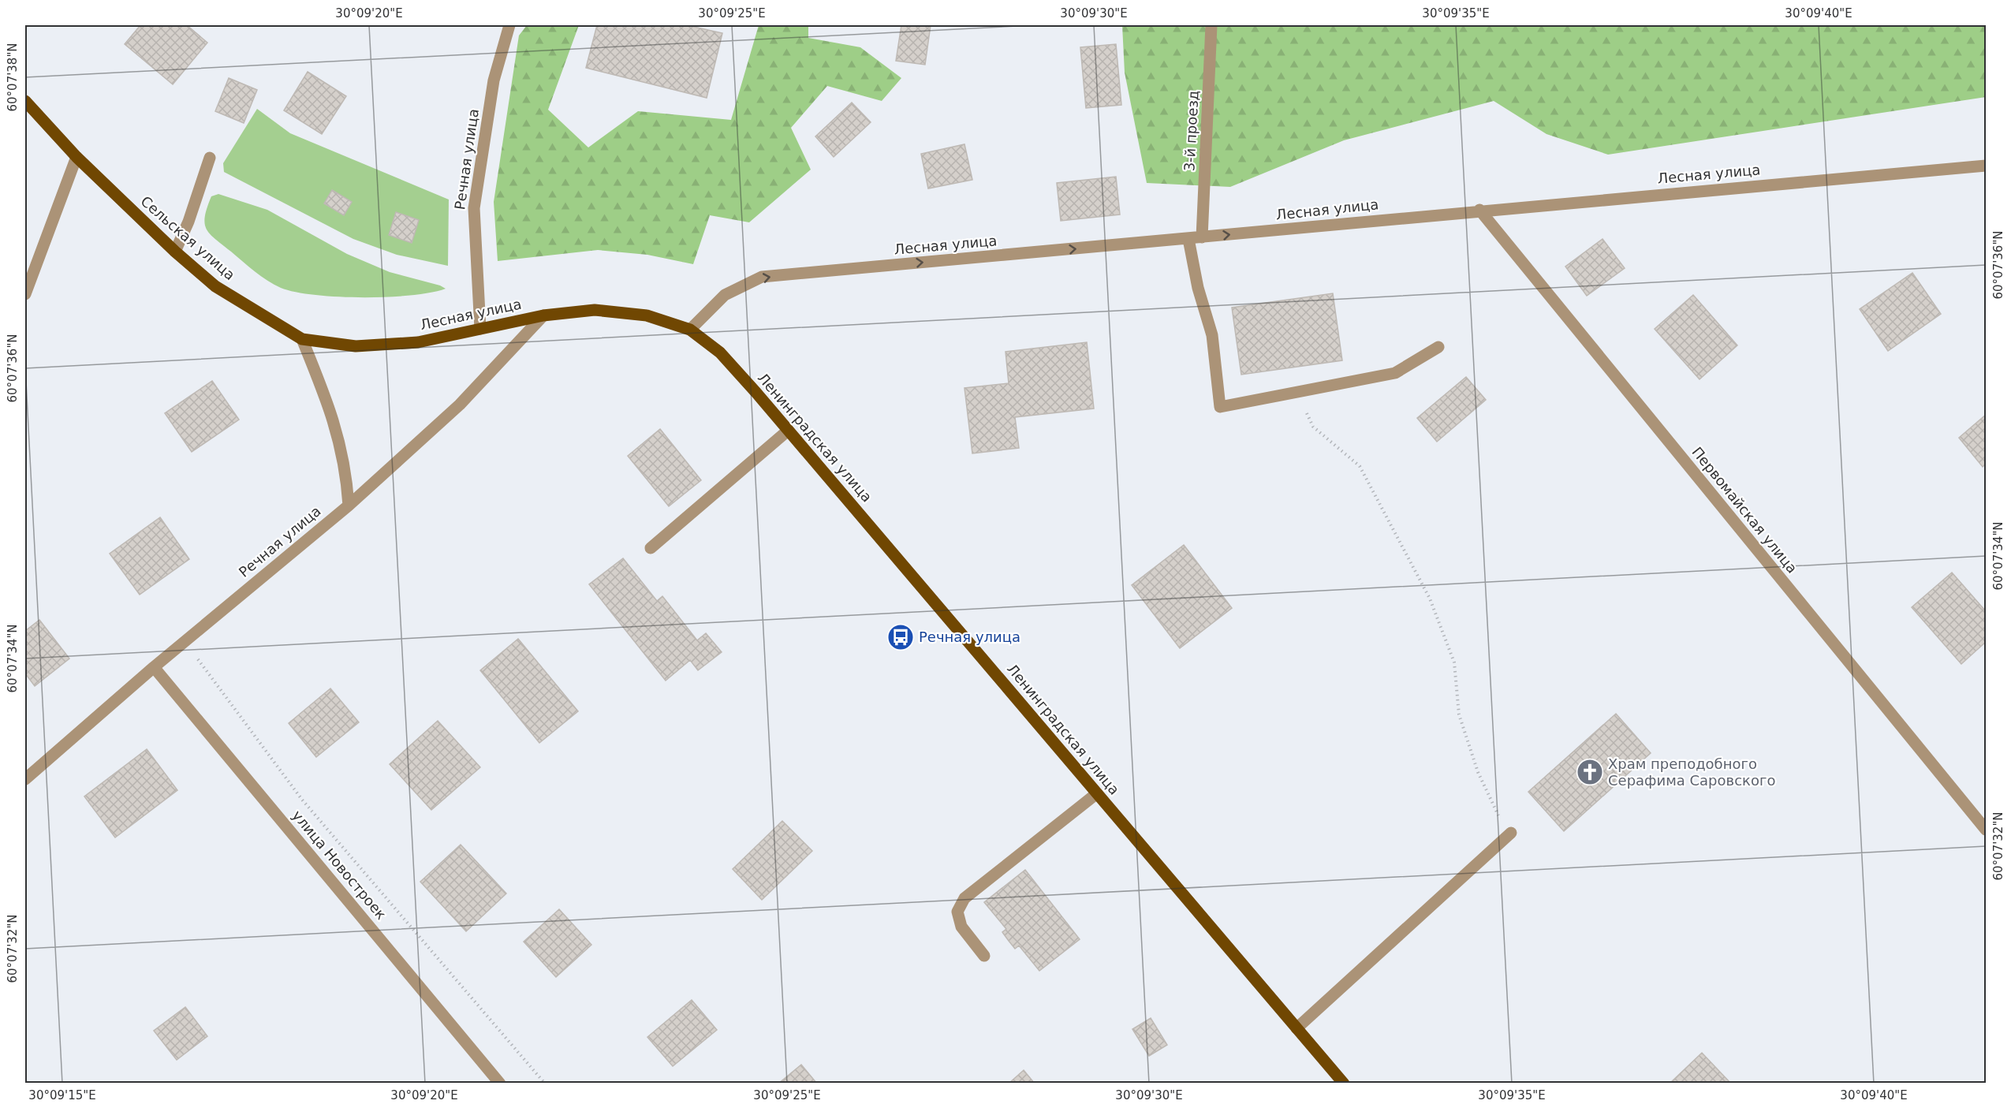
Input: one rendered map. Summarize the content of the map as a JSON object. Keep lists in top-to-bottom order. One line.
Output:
{"streets":{"main road":["Лесная улица","Сельская улица","Ленинградская улица"],"street":["3-й проезд","Речная улица","Первомайская улица","улица Новостроек"]},"crossings":[["3-й проезд","Лесная улица"],["Речная улица","Лесная улица"],["Речная улица","улица Новостроек"],["Лесная улица","Сельская улица"],["Лесная улица","Ленинградская улица"],["Лесная улица","Первомайская улица"]],"one_way":["Лесная улица"],"places":{"bus stop":["Речная улица"],"church":["Храм преподобного Серафима Саровского"]},"coordinates":["30°09'20\"E","30°09'25\"E","30°09'30\"E","30°09'35\"E","30°09'40\"E","60°07'38\"N","60°07'36\"N","60°07'34\"N","60°07'32\"N","30°09'15\"E"]}
